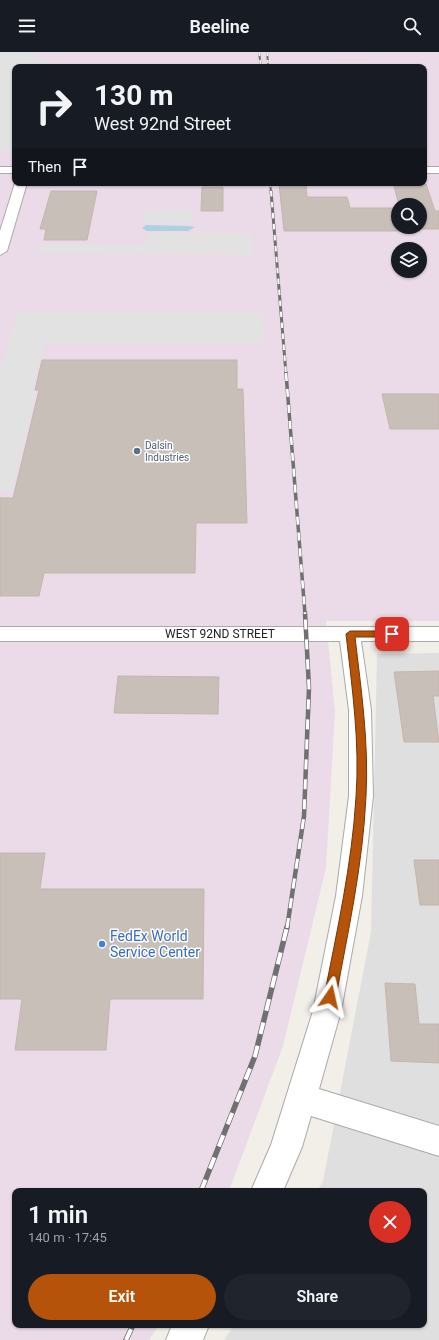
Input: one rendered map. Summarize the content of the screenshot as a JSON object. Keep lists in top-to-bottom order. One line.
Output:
{"streets":{"street":["WEST 92ND STREET"]},"places":["Dalsin Industries","FedEx World Service Center"],"page":{"header":"Beeline","turn":["130 m","West 92nd Street"],"then":"Then","heading":["1 min","140 m · 17:45"],"buttons":["Exit","Share"]}}
